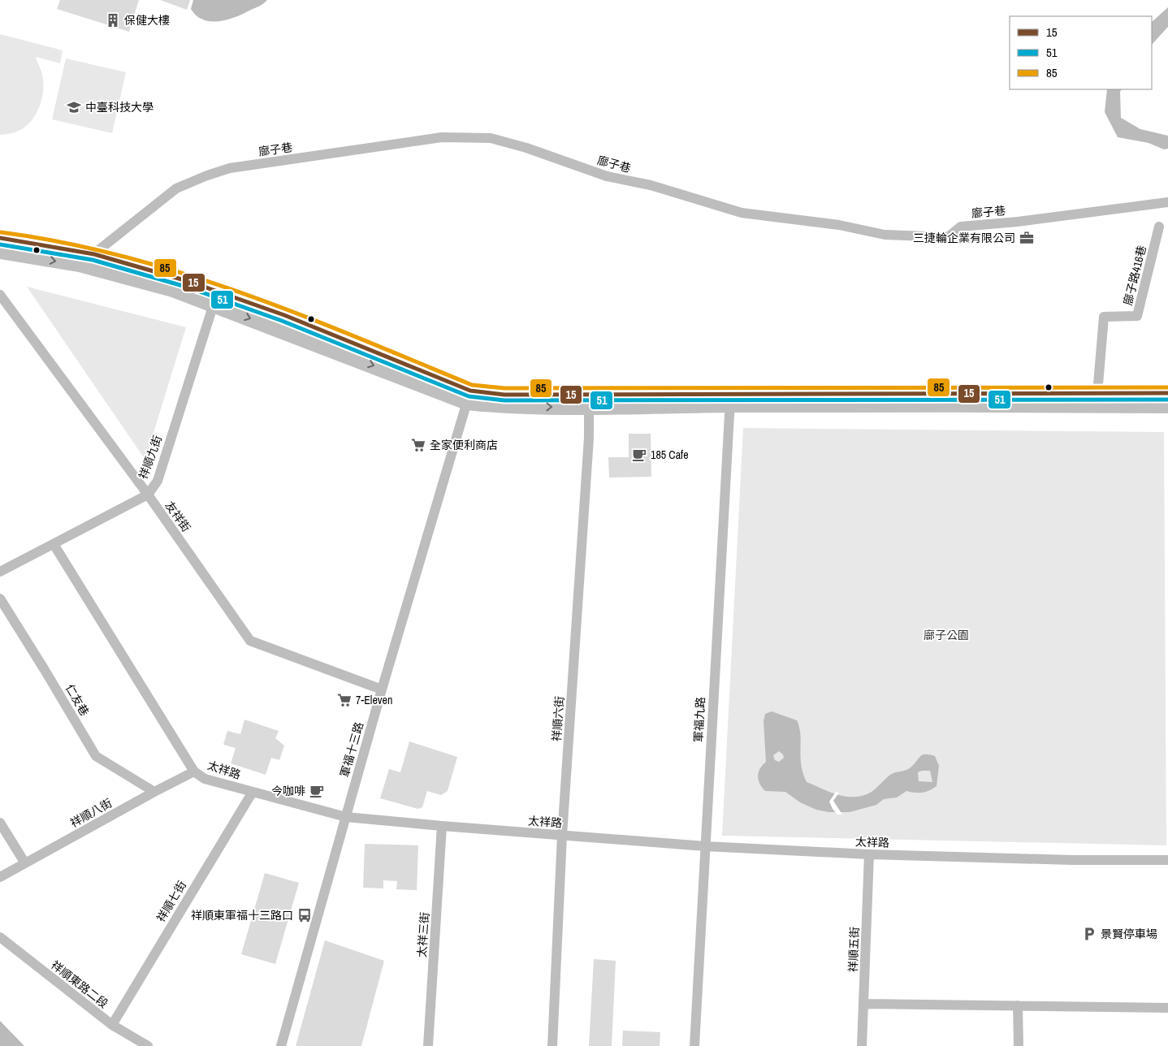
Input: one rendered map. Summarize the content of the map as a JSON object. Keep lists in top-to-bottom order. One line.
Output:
{"streets":{"street":["廍子巷","廍子路416巷","祥順九街","友祥街","仁友巷","祥順六街","軍福九路","軍福十三路","太祥路","祥順八街","祥順七街","太祥三街","祥順五街","祥順東路二段"]},"crossings":[["祥順九街","友祥街"],["祥順九街","太祥路"],["友祥街","軍福十三路"],["仁友巷","祥順八街"],["祥順六街","太祥路"],["軍福九路","太祥路"],["軍福十三路","太祥路"],["太祥路","祥順八街"],["太祥路","祥順七街"],["太祥路","太祥三街"],["太祥路","祥順五街"],["祥順七街","祥順東路二段"]],"parks":["廍子公園"],"places":{"building":["保健大樓"],"school or university":["中臺科技大學"],"office":["三捷輪企業有限公司"],"supermarket":["全家便利商店","7-Eleven"],"cafe":["185 Cafe","今咖啡"],"bus stop":["祥順東軍福十三路口"],"parking":["景賢停車場"]},"lines":["transit line 85","transit line 15","transit line 51"],"legend":["15","51","85"]}
